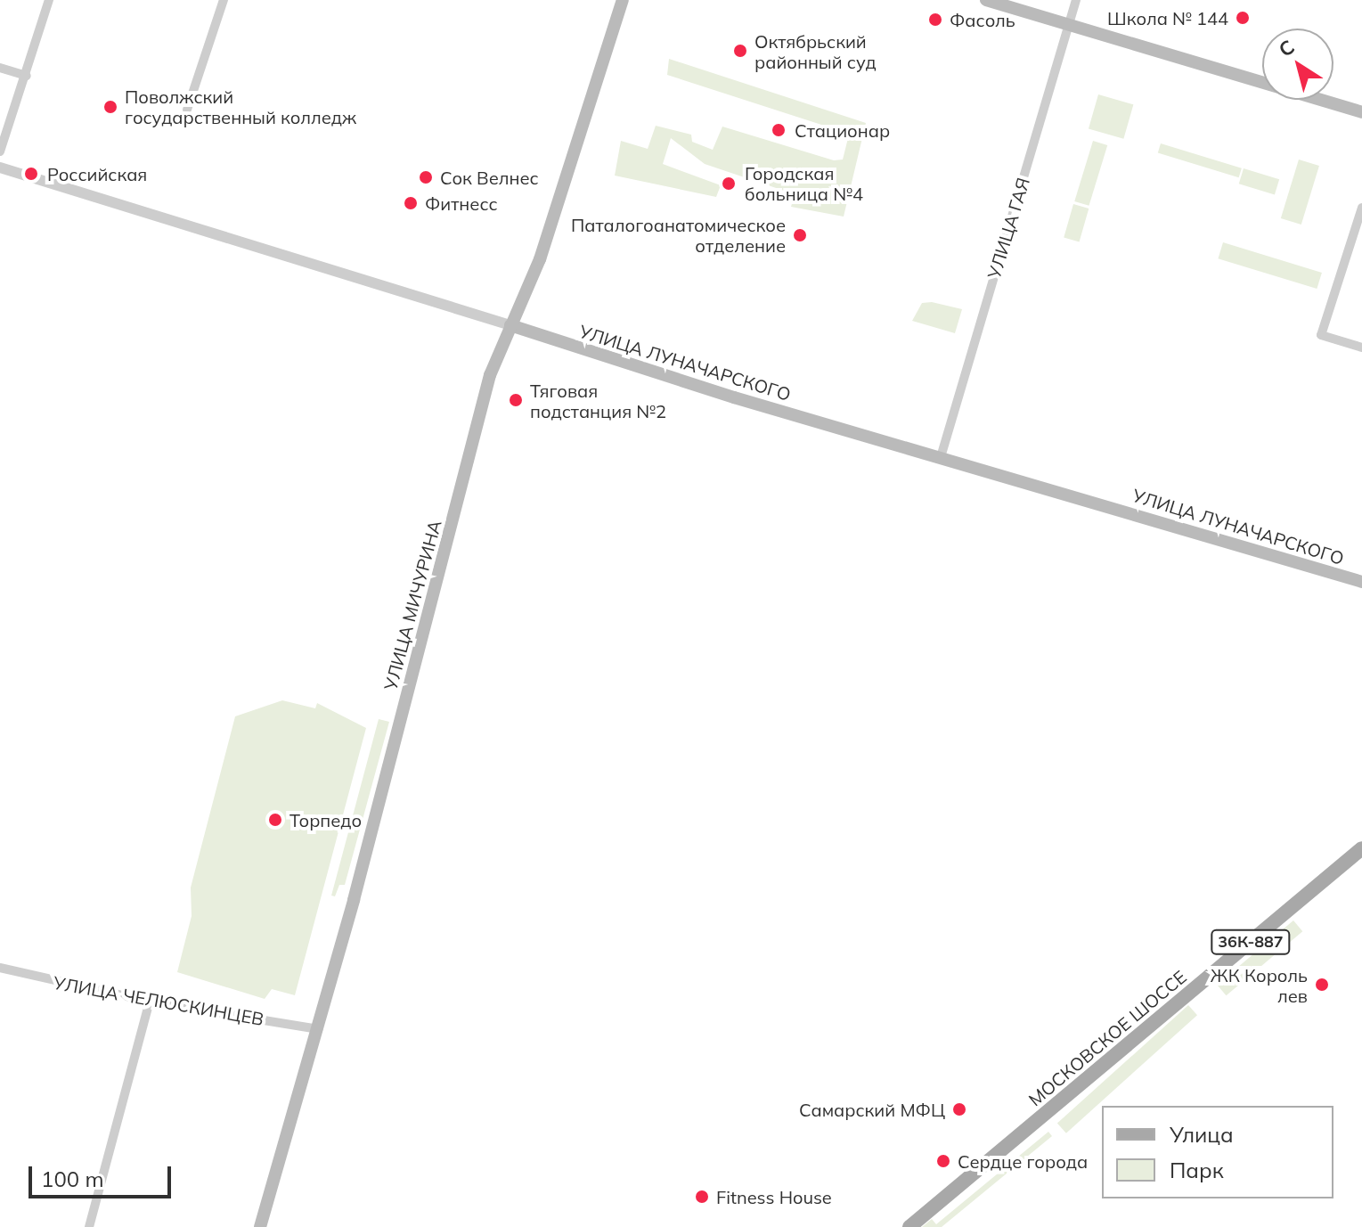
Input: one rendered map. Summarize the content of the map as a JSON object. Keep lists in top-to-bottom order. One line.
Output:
{"streets":{"main road":["УЛИЦА ЛУНАЧАРСКОГО","УЛИЦА МИЧУРИНА","36К-887","МОСКОВСКОЕ ШОССЕ"],"street":["УЛИЦА ГАЯ","УЛИЦА ЧЕЛЮСКИНЦЕВ"]},"crossings":[["УЛИЦА ГАЯ","УЛИЦА ЛУНАЧАРСКОГО"],["УЛИЦА ЛУНАЧАРСКОГО","УЛИЦА МИЧУРИНА"],["УЛИЦА МИЧУРИНА","УЛИЦА ЧЕЛЮСКИНЦЕВ"]],"places":["Школа № 144","Фасоль","Октябрьский районный суд","Поволжский государственный колледж","Стационар","Российская","Сок Велнес","Городская больница №4","Фитнесс","Паталогоанатомическое отделение","Тяговая подстанция №2","Торпедо","ЖК Король лев","Самарский МФЦ","Сердце города","Fitness House"],"legend":["Улица","Парк"],"scale_bar":"100 m","north":"top left"}
